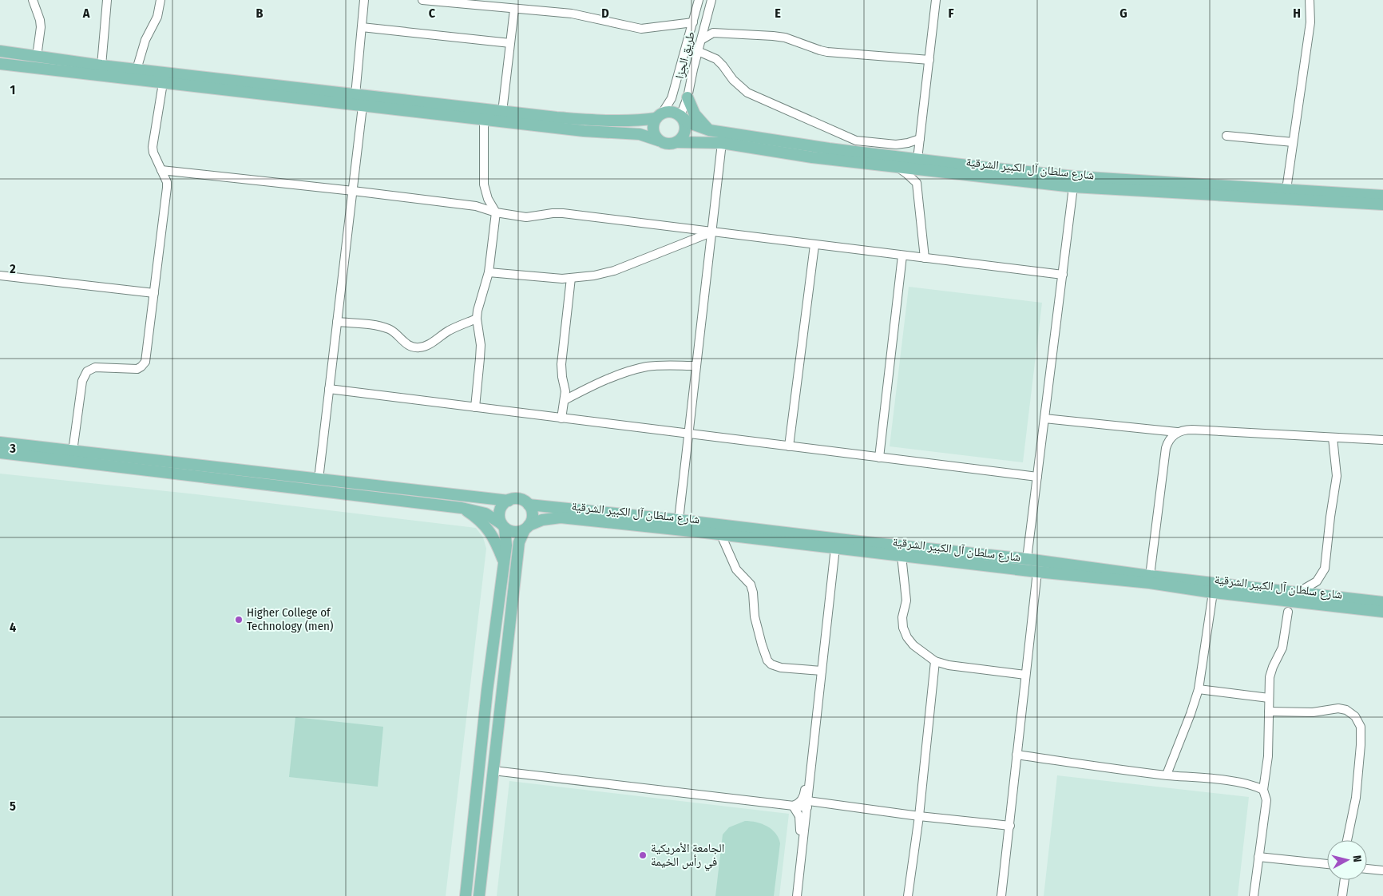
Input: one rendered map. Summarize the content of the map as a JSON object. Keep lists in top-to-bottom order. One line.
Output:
{"streets":{"main road":["شارع سلطان آل الكبير الشرقية"],"street":["طريق الجزا"]},"crossings":[["طريق الجزا","شارع سلطان آل الكبير الشرقية"]],"places":["Higher College of Technology (men)","الجامعة الأمريكية في رأس الخيمة"],"north":"right","grid":{"columns":["A","B","C","D","E","F","G","H"],"rows":["1","2","3","4","5"]}}
